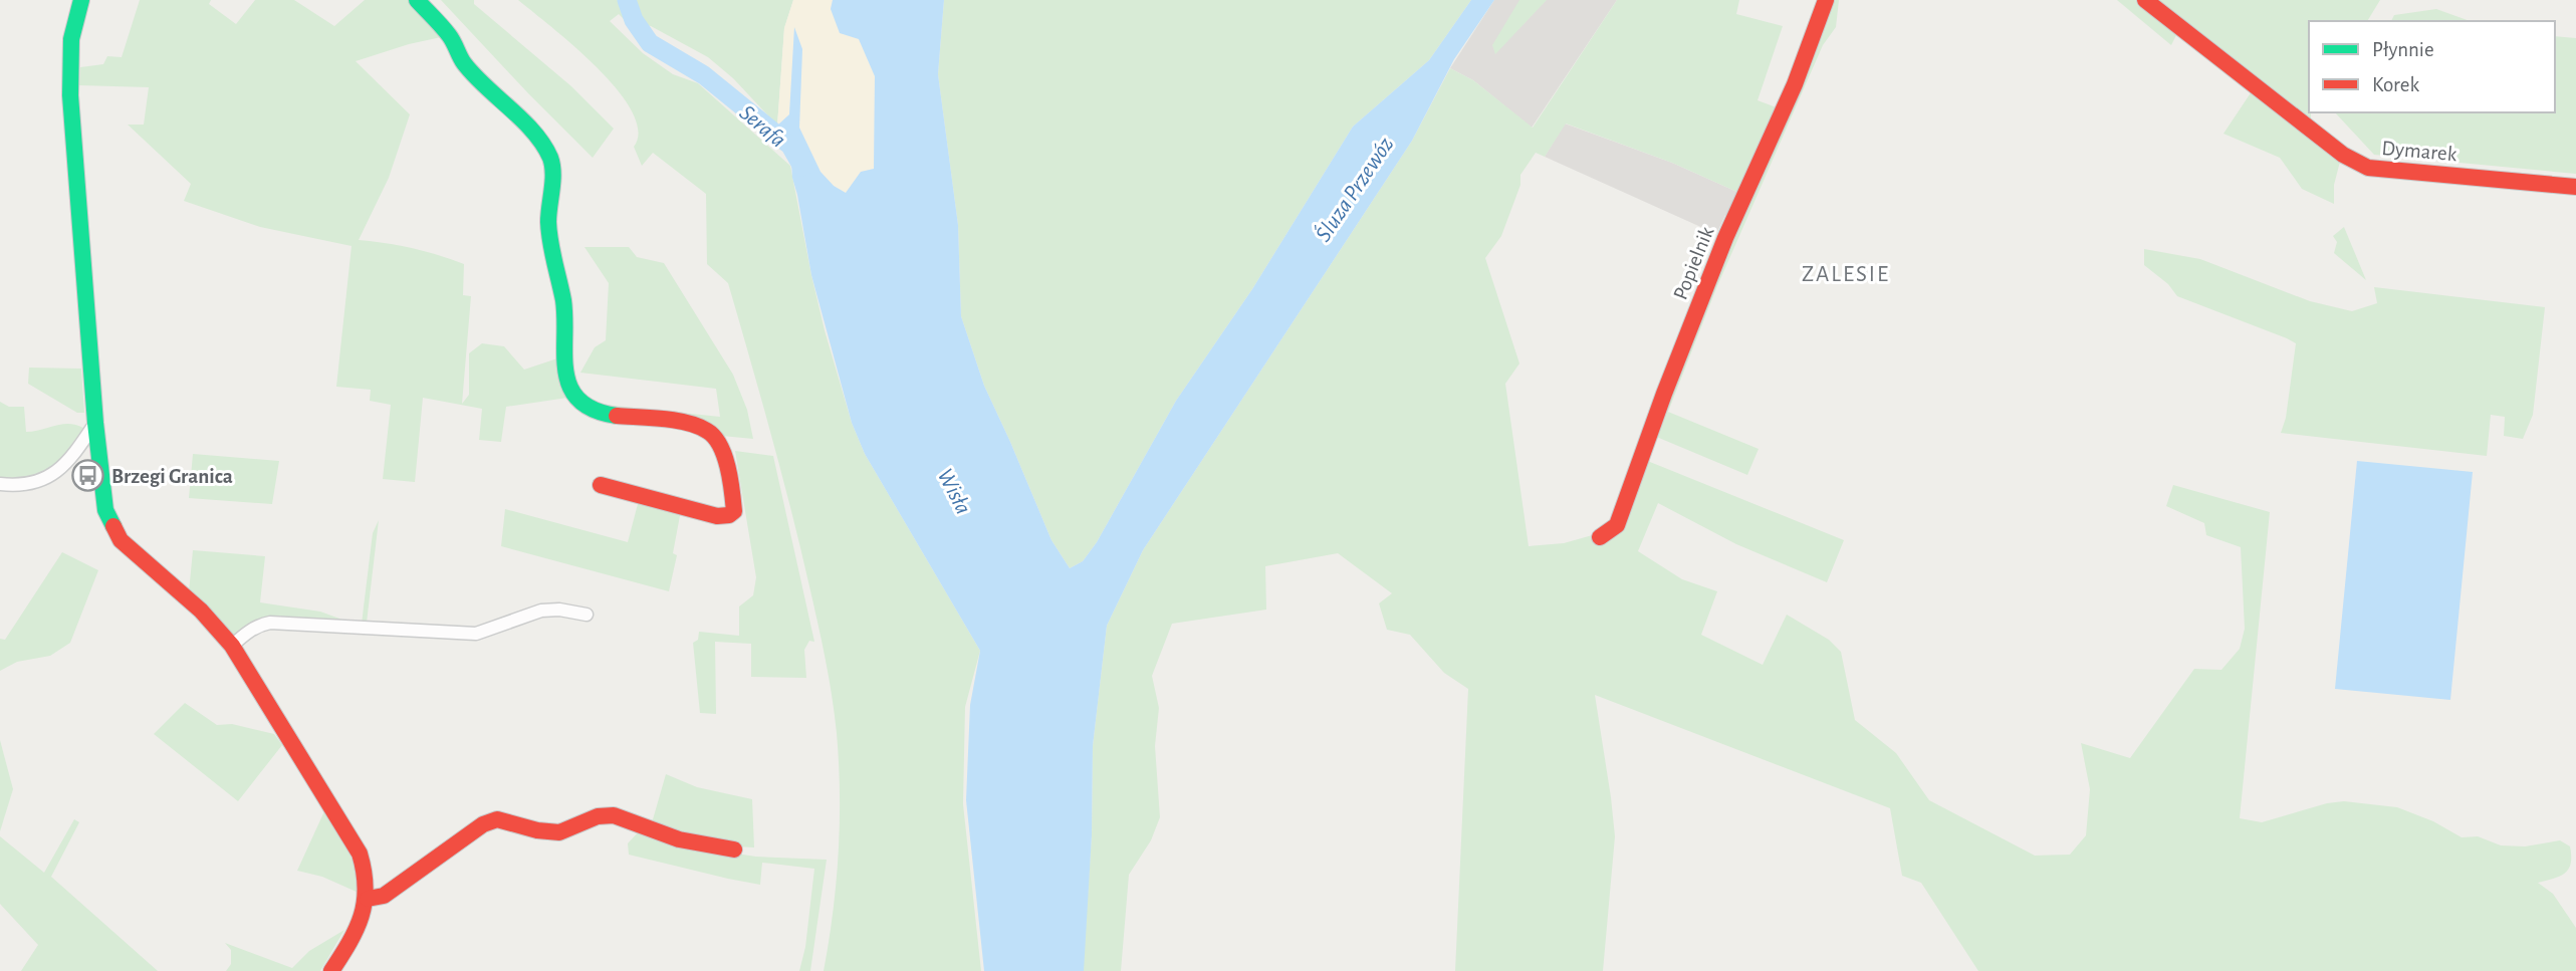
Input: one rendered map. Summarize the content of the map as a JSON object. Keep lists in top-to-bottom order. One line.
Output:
{"streets":{"street":["Dymarek","Popielnik"]},"districts":["ZALESIE"],"water":["Serafa","Śluza Przewóz","Wisła"],"places":{"bus stop":["Brzegi Granica"]},"legend":["Płynnie","Korek"]}
